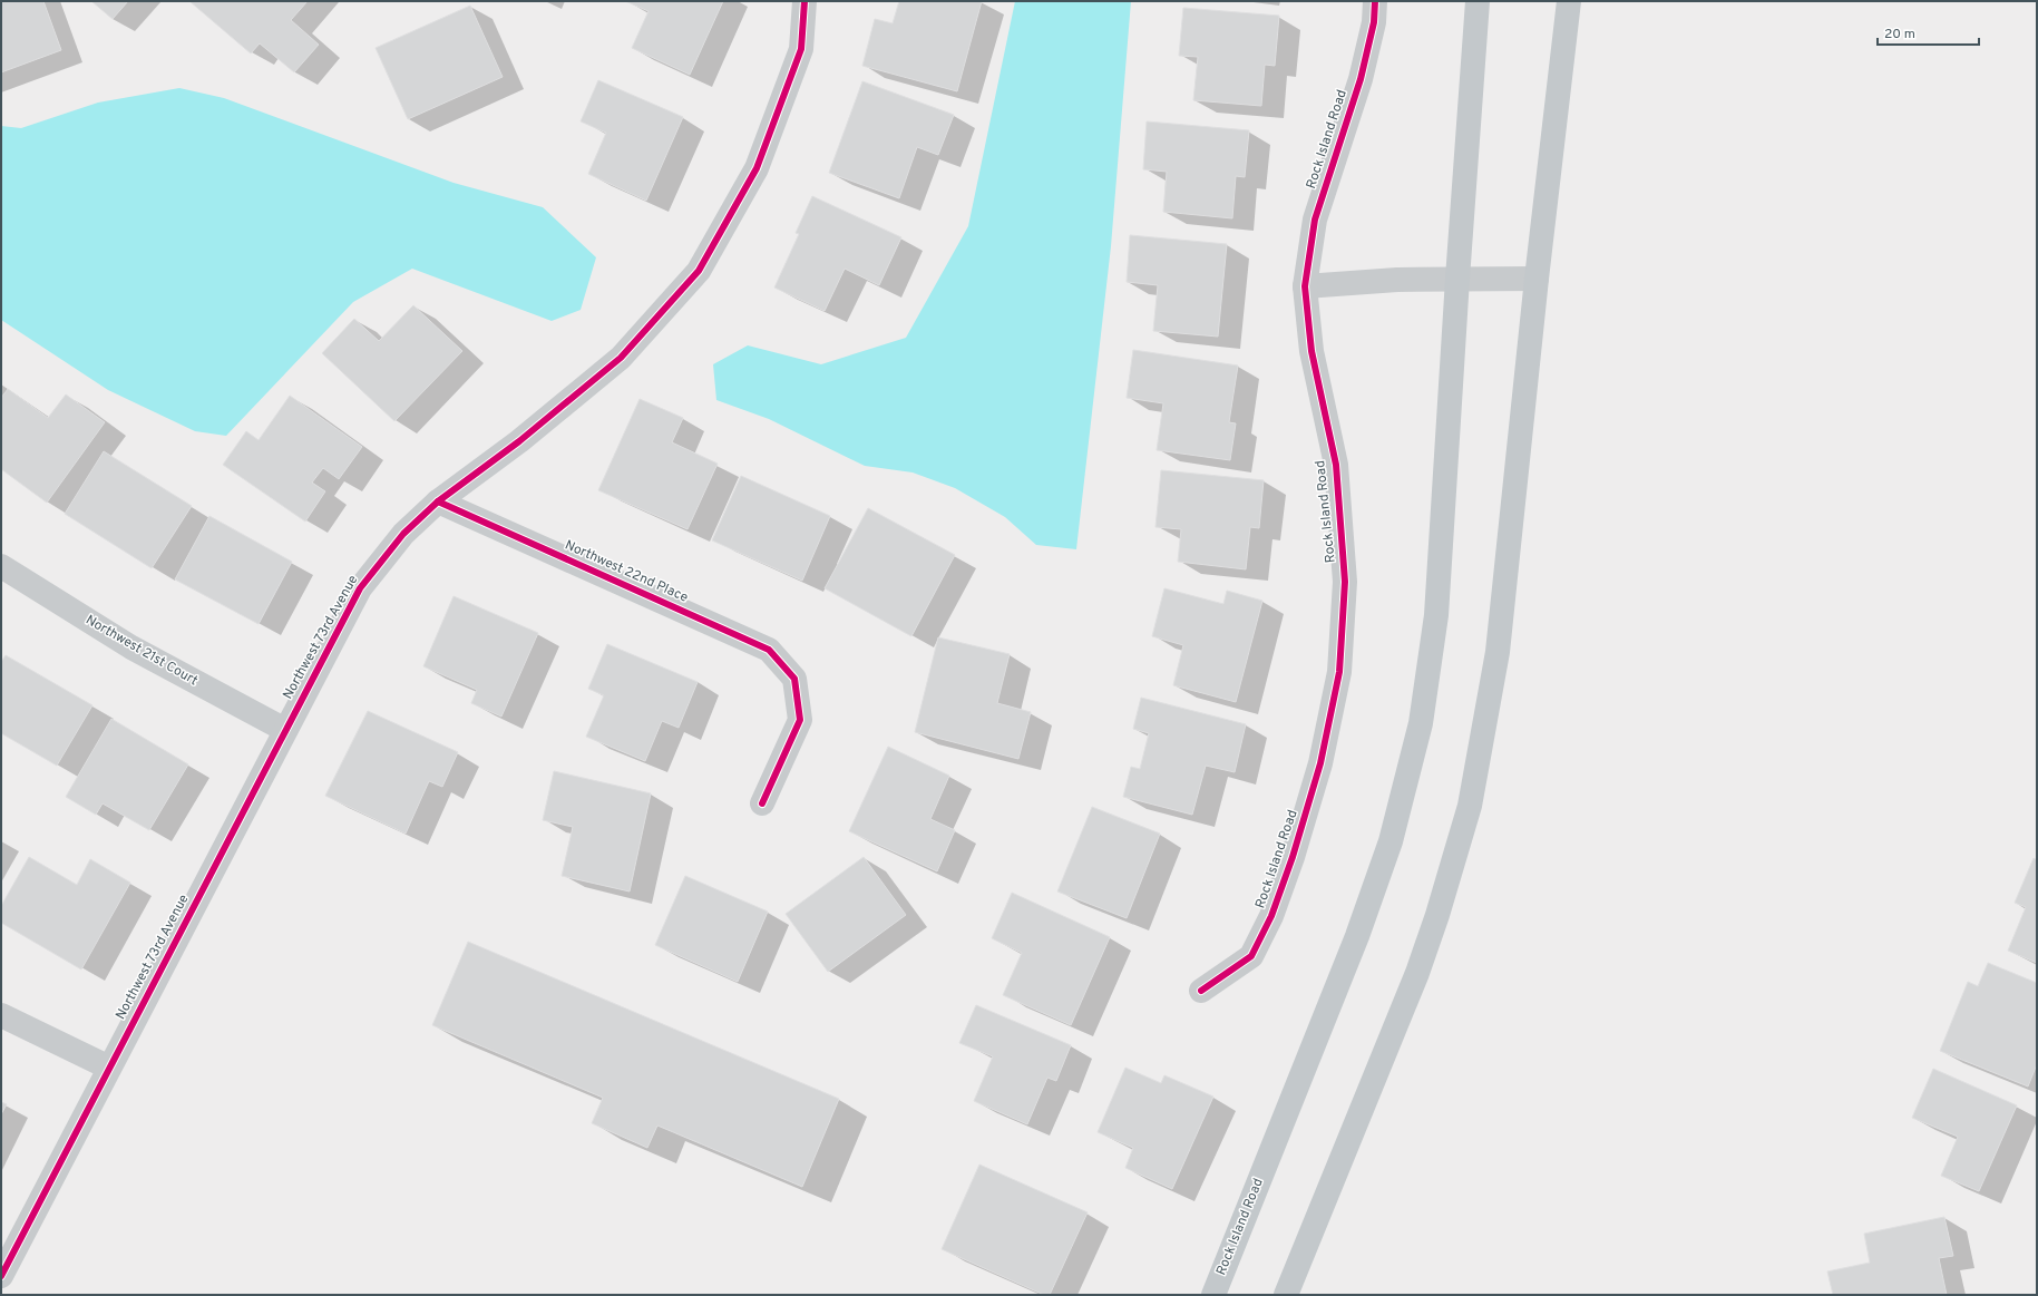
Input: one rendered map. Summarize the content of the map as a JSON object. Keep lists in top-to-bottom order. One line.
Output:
{"streets":{"main road":["Rock Island Road"],"street":["Northwest 22nd Place","Northwest 73rd Avenue","Northwest 21st Court"]},"crossings":[["Northwest 22nd Place","Northwest 73rd Avenue"],["Northwest 73rd Avenue","Northwest 21st Court"]],"scale_bar":"20 m"}
